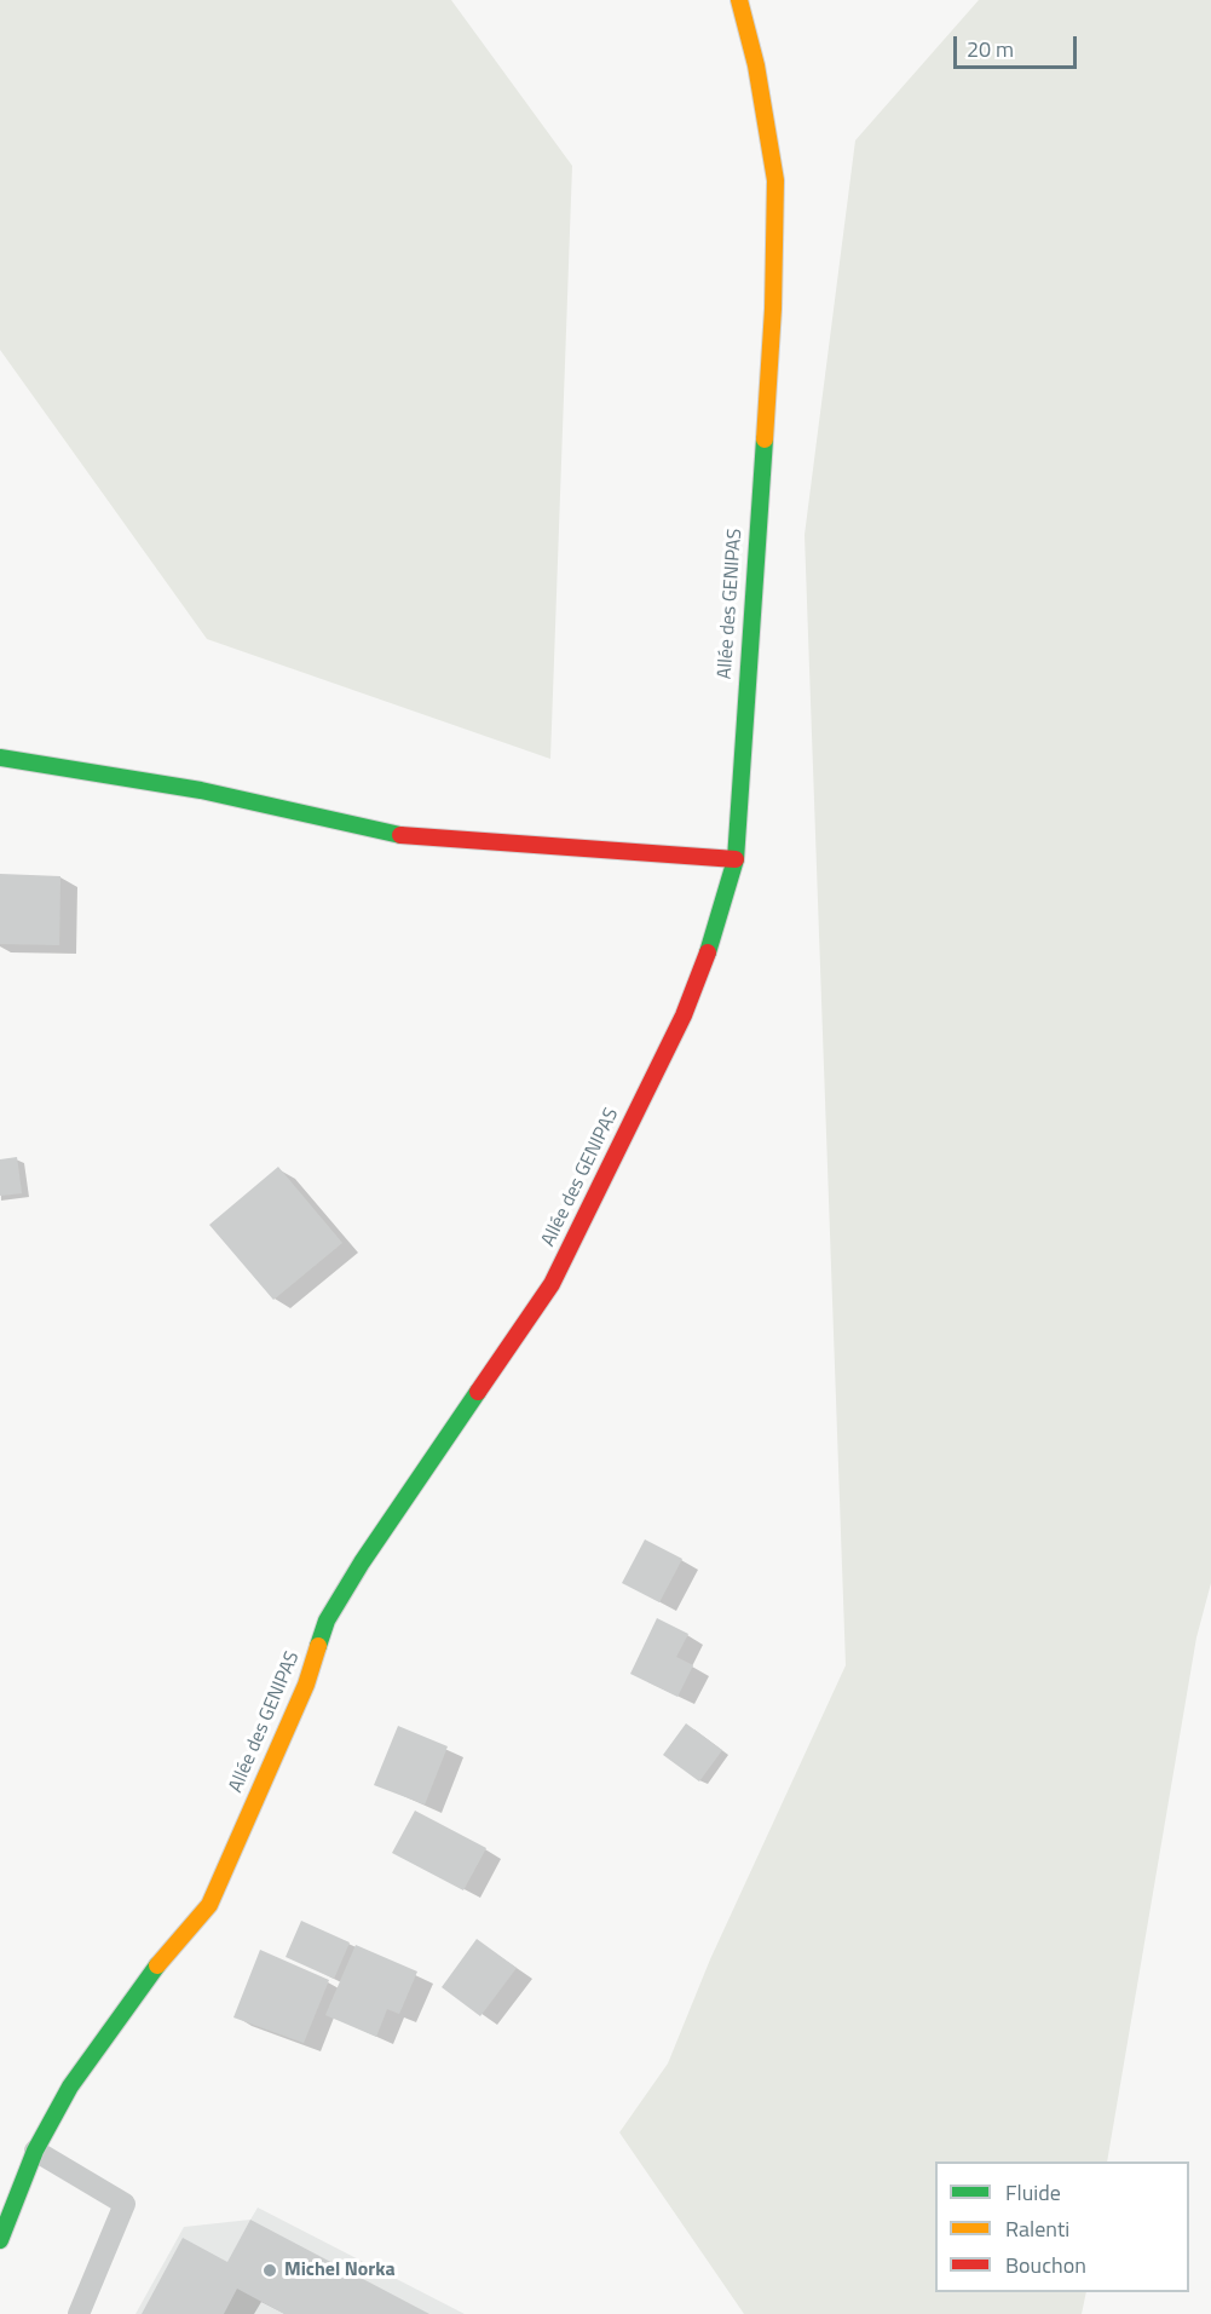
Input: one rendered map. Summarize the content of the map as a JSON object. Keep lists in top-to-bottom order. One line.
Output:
{"streets":{"street":["Allée des GENIPAS"]},"places":["Michel Norka"],"legend":["Fluide","Ralenti","Bouchon"],"scale_bar":"20 m"}
